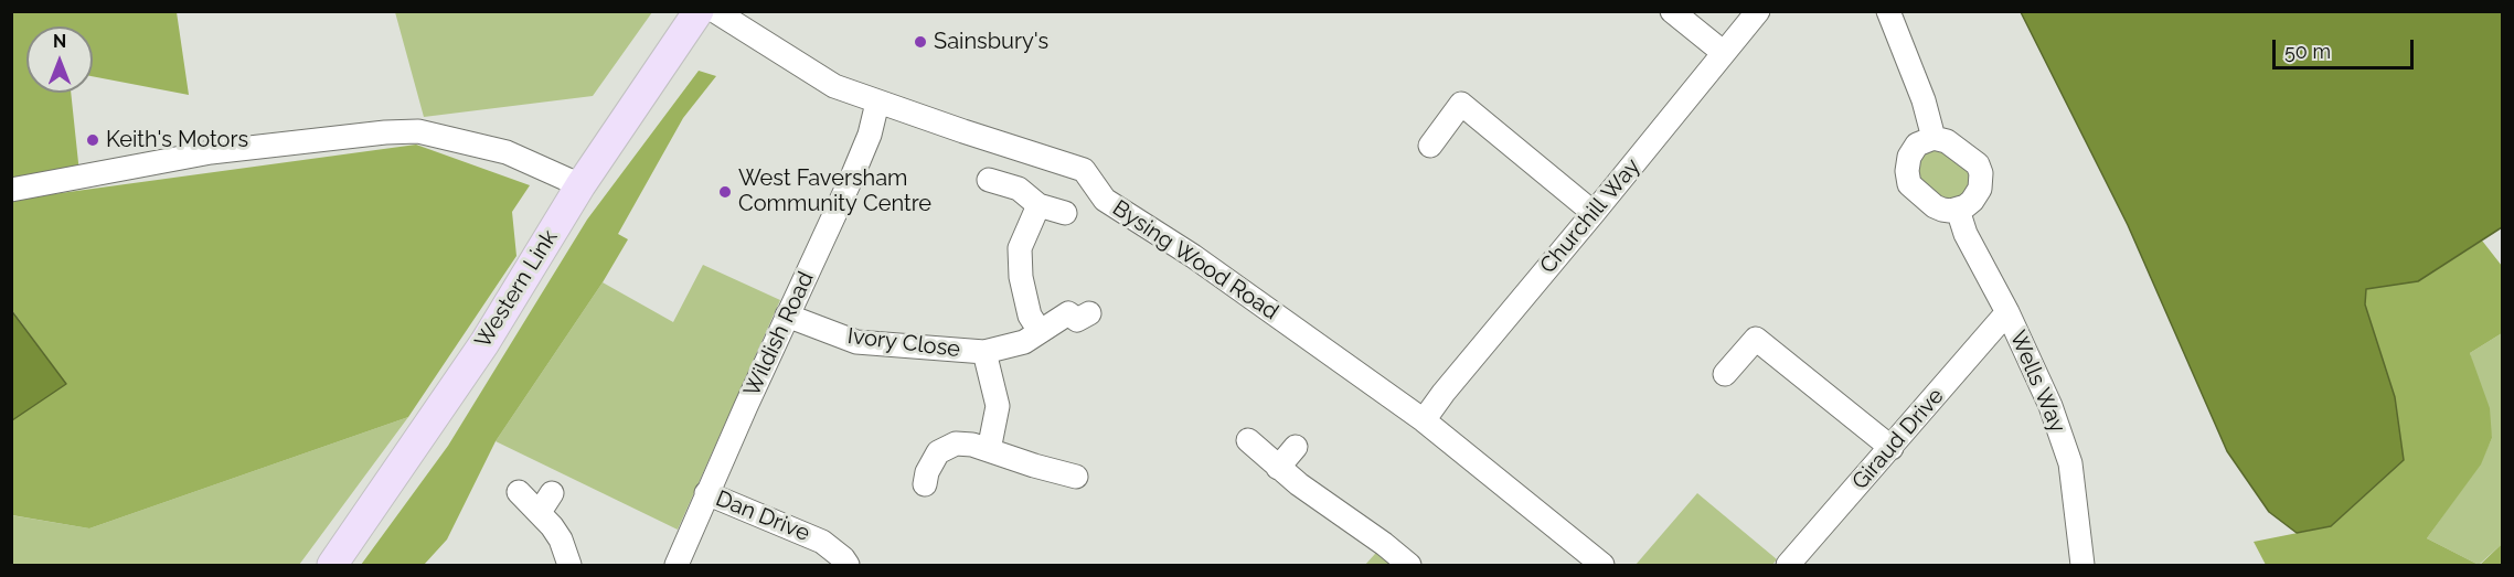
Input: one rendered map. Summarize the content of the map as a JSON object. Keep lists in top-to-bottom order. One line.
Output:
{"streets":{"main road":["Western Link"],"street":["Churchill Way","Bysing Wood Road","Wildish Road","Ivory Close","Wells Way","Giraud Drive","Dan Drive"]},"crossings":[["Churchill Way","Bysing Wood Road"],["Bysing Wood Road","Wildish Road"],["Wildish Road","Ivory Close"],["Wildish Road","Dan Drive"],["Wells Way","Giraud Drive"]],"places":["Sainsbury's","Keith's Motors","West Faversham Community Centre"],"scale_bar":"50 m","north":"top"}
